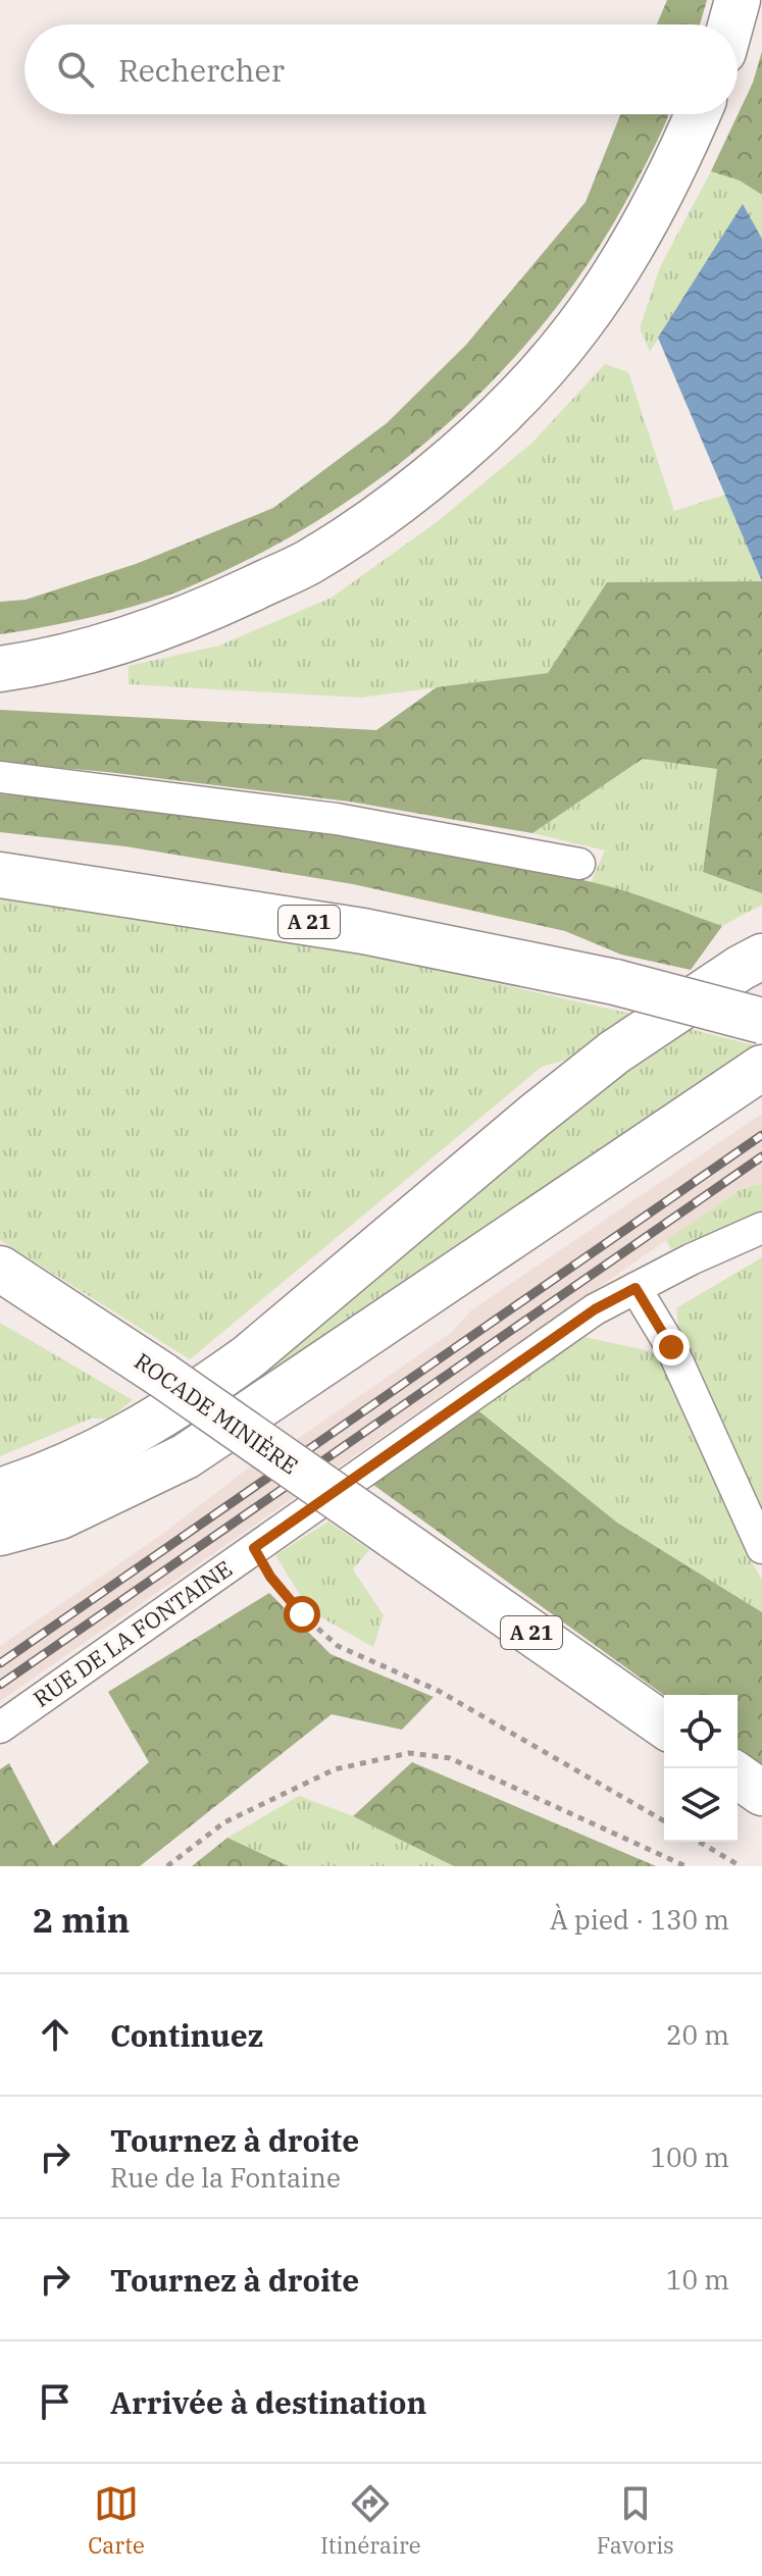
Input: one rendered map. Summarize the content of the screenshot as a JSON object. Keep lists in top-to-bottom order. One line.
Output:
{"streets":{"highway":["A 21","ROCADE MINIÈRE"],"lane":["RUE DE LA FONTAINE"]},"page":{"search":"Rechercher","heading":["2 min","À pied · 130 m"],"list":[["Continuez","20 m"],["Tournez à droite","Rue de la Fontaine","100 m"],["Tournez à droite","10 m"],"Arrivée à destination"],"nav":["Carte","Itinéraire","Favoris"]}}
